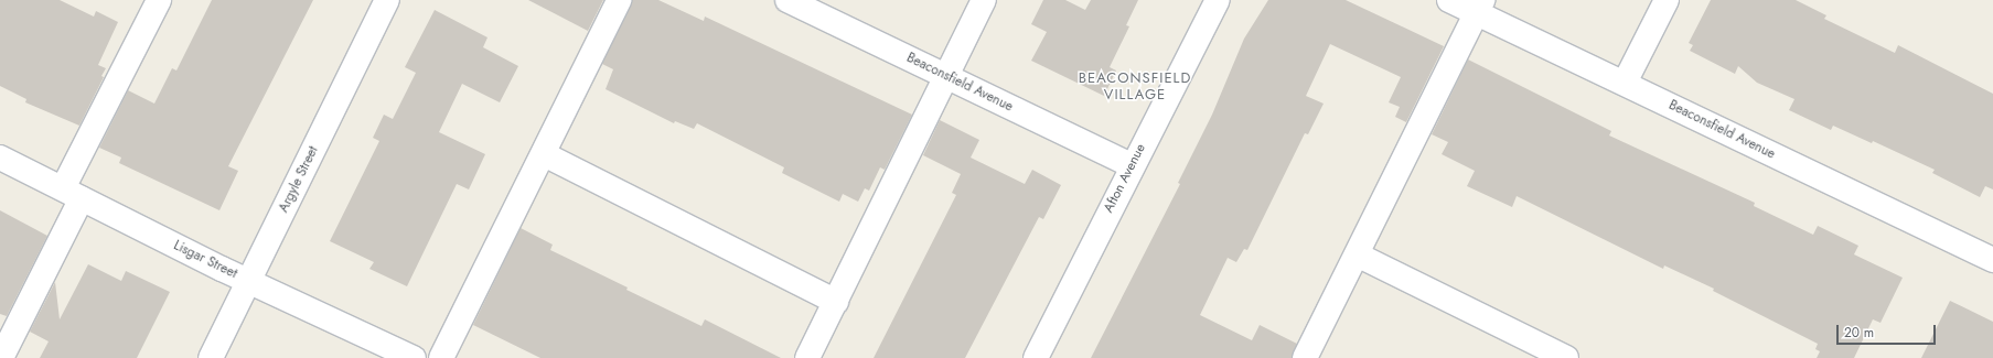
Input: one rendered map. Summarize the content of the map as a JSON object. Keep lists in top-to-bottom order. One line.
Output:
{"streets":{"street":["Beaconsfield Avenue","Afton Avenue","Argyle Street","Lisgar Street"]},"crossings":[["Beaconsfield Avenue","Afton Avenue"],["Argyle Street","Lisgar Street"]],"districts":["BEACONSFIELD VILLAGE"],"scale_bar":"20 m"}
